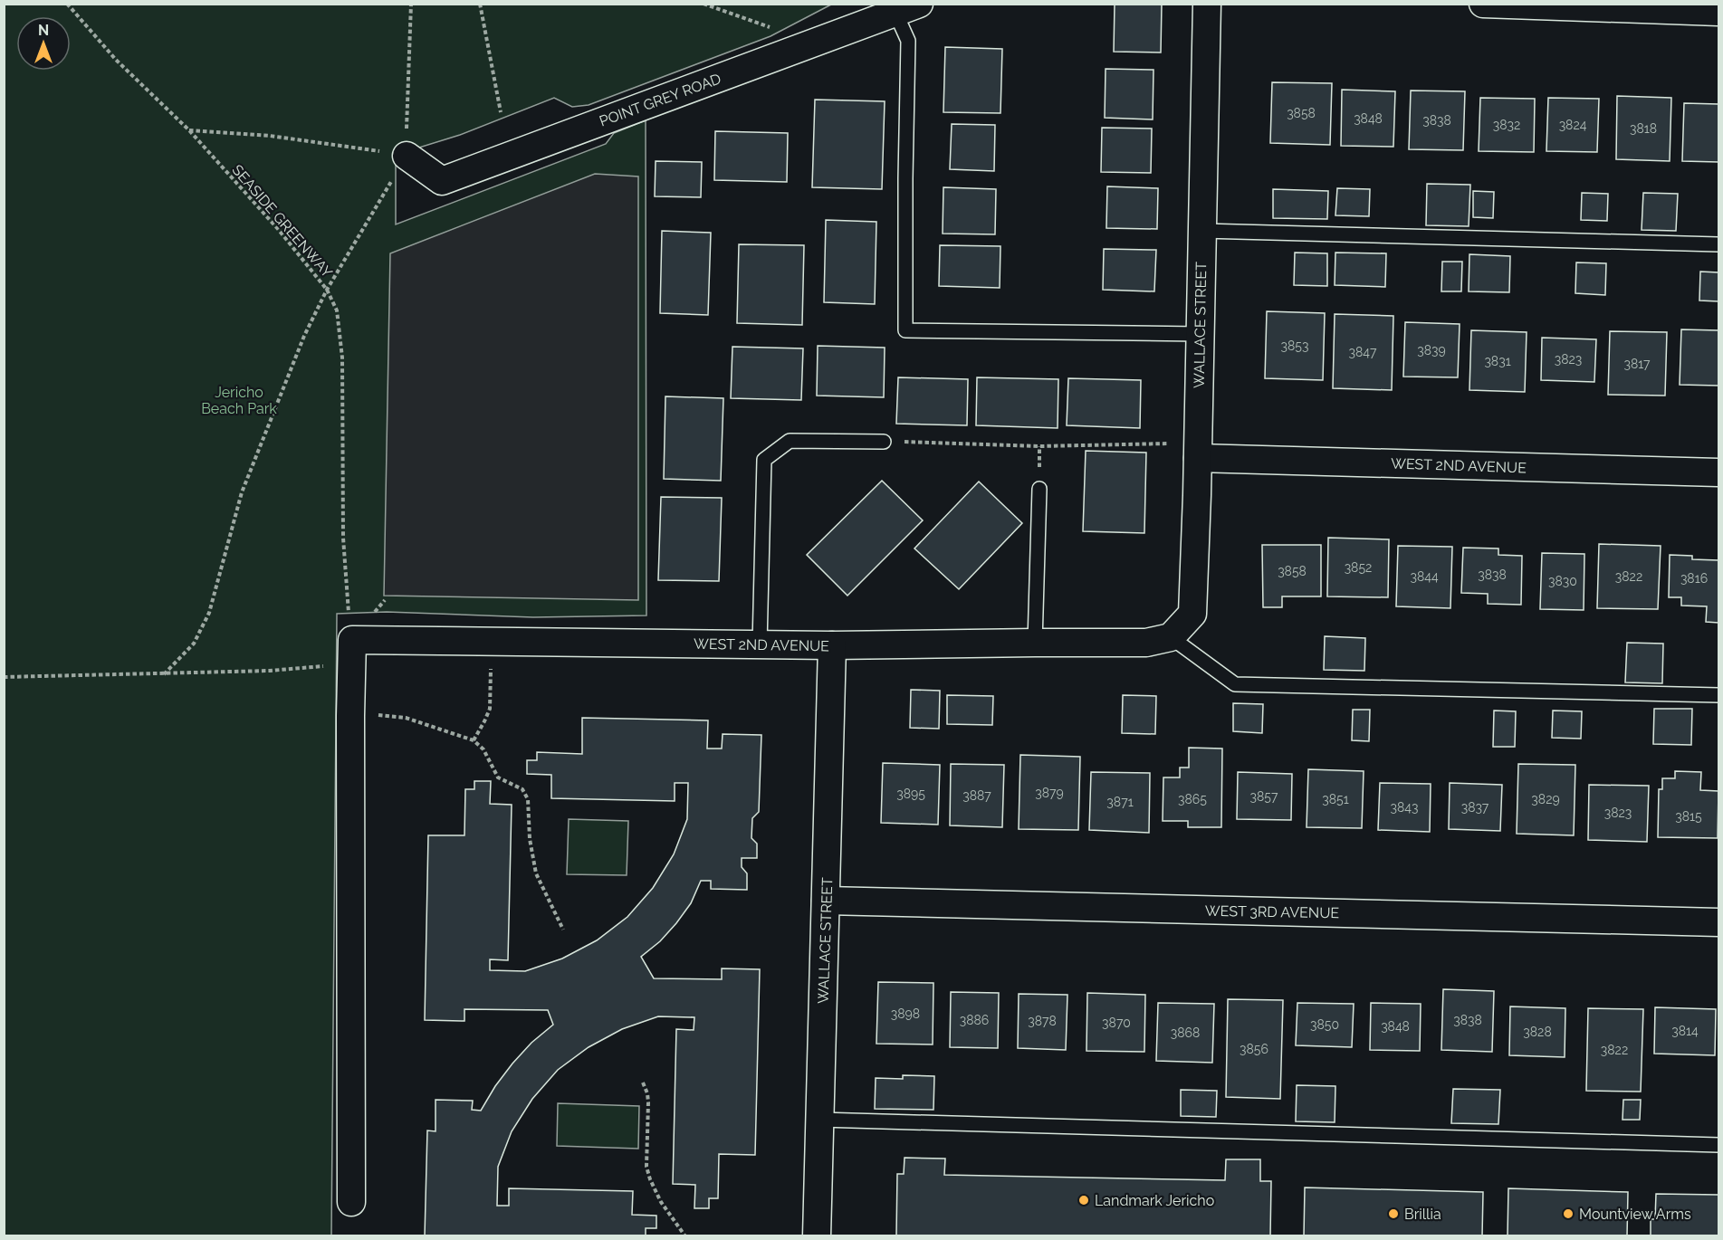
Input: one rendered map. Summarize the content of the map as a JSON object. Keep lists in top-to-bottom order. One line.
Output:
{"streets":{"street":["POINT GREY ROAD","WALLACE STREET","WEST 2ND AVENUE","WEST 3RD AVENUE"],"path":["SEASIDE GREENWAY"]},"crossings":[["SEASIDE GREENWAY","WEST 2ND AVENUE"],["WALLACE STREET","WEST 2ND AVENUE"],["WALLACE STREET","WEST 3RD AVENUE"]],"parks":["Jericho Beach Park"],"places":["Landmark Jericho","Brillia","Mountview Arms"],"house_numbers":["3858","3848","3838","3832","3824","3818","3853","3839","3847","3823","3831","3817","3852","3858","3838","3844","3822","3816","3830","3879","3895","3887","3857","3865","3851","3829","3871","3843","3837","3823","3815","3898","3886","3838","3878","3870","3850","3848","3814","3828","3868","3856","3822"],"north":"top"}
